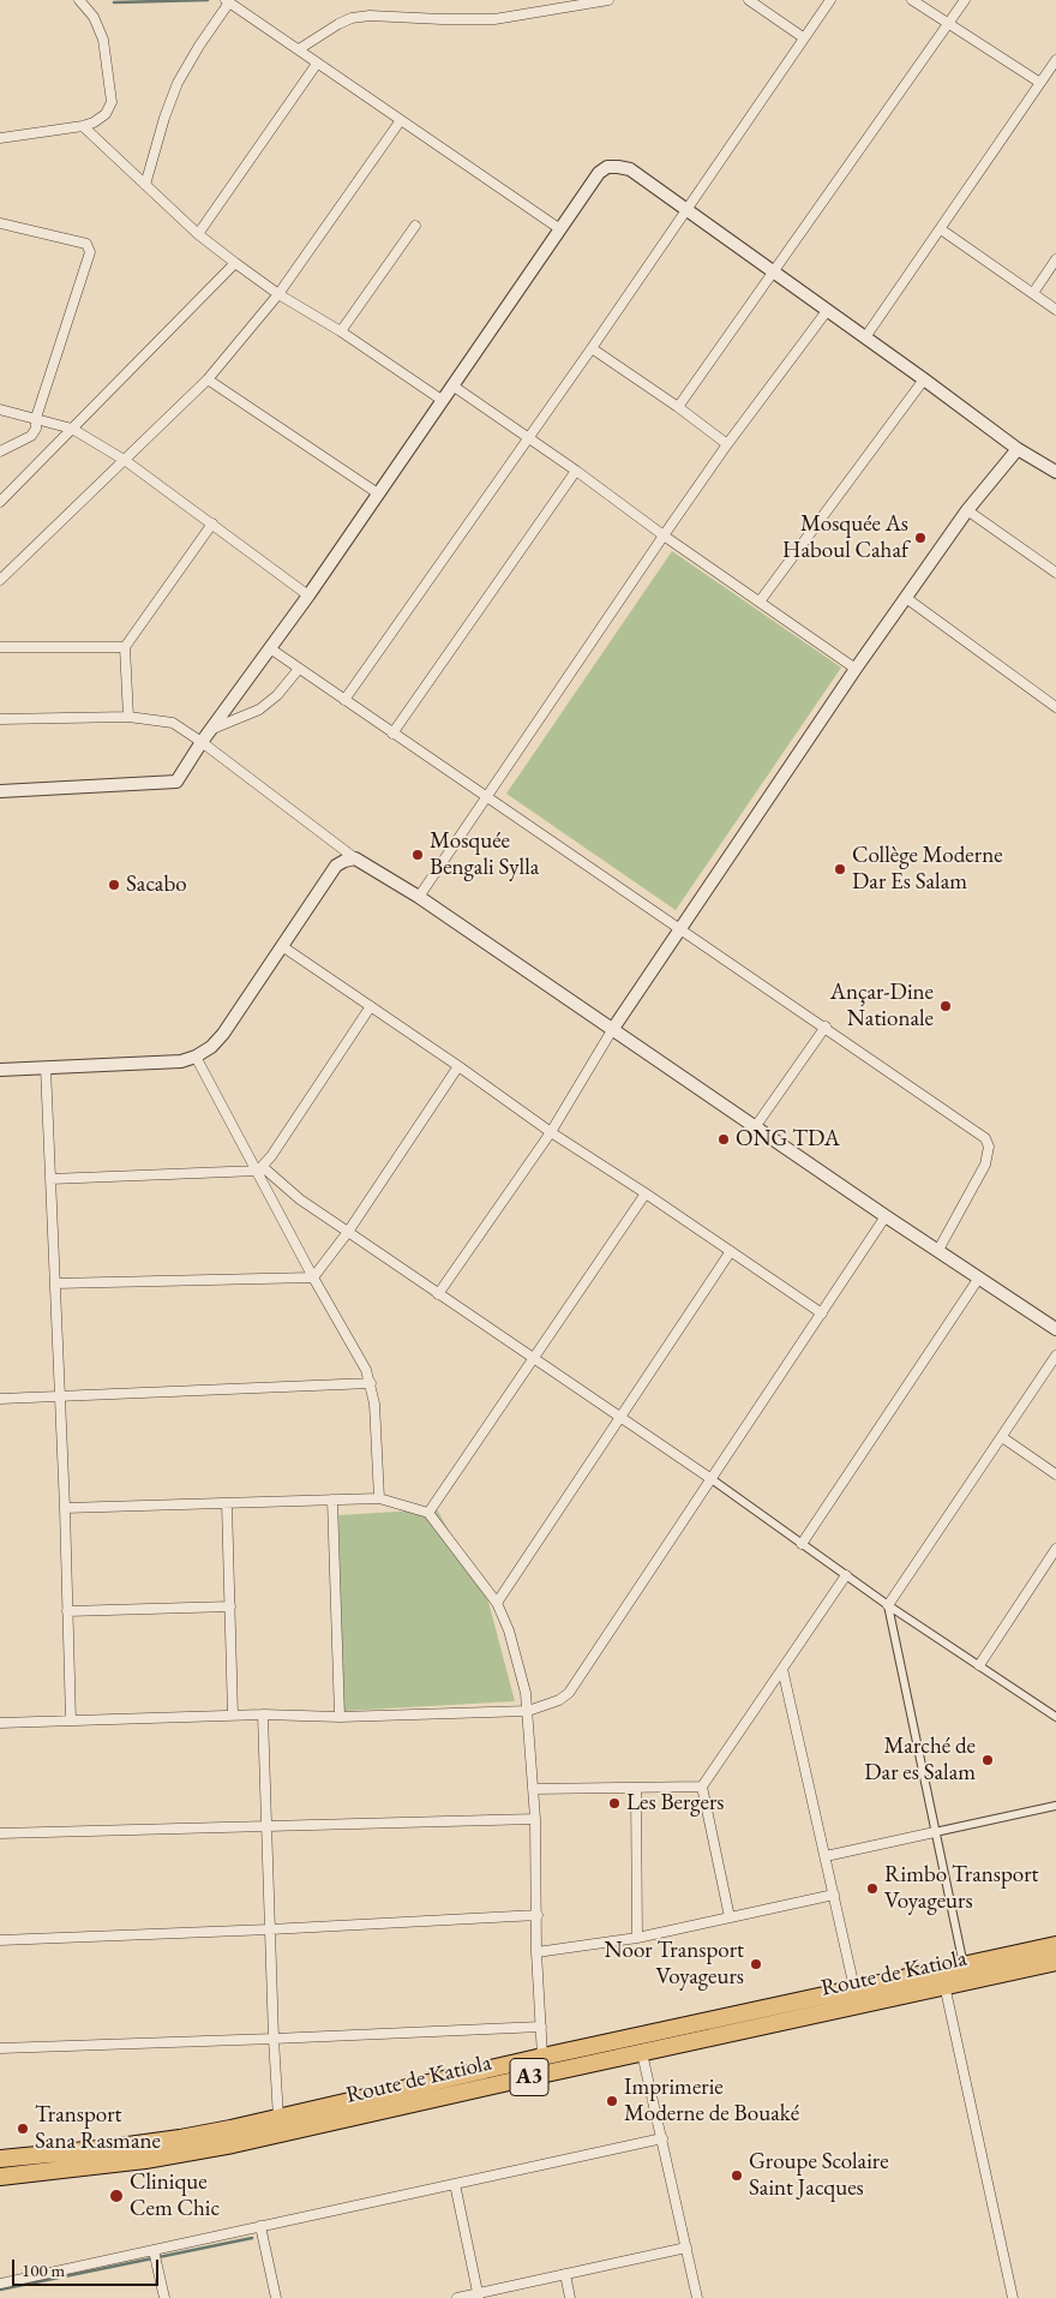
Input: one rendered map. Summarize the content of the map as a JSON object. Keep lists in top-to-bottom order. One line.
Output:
{"streets":{"highway":["Route de Katiola","A3"]},"places":["Mosquée As Haboul Cahaf","Mosquée Bengali Sylla","Collège Moderne Dar Es Salam","Sacabo","Ançar-Dine Nationale","ONG TDA","Marché de Dar es Salam","Les Bergers","Rimbo Transport Voyageurs","Noor Transport Voyageurs","Imprimerie Moderne de Bouaké","Transport Sana Rasmane","Groupe Scolaire Saint Jacques","Clinique Cem Chic"],"scale_bar":"100 m"}
